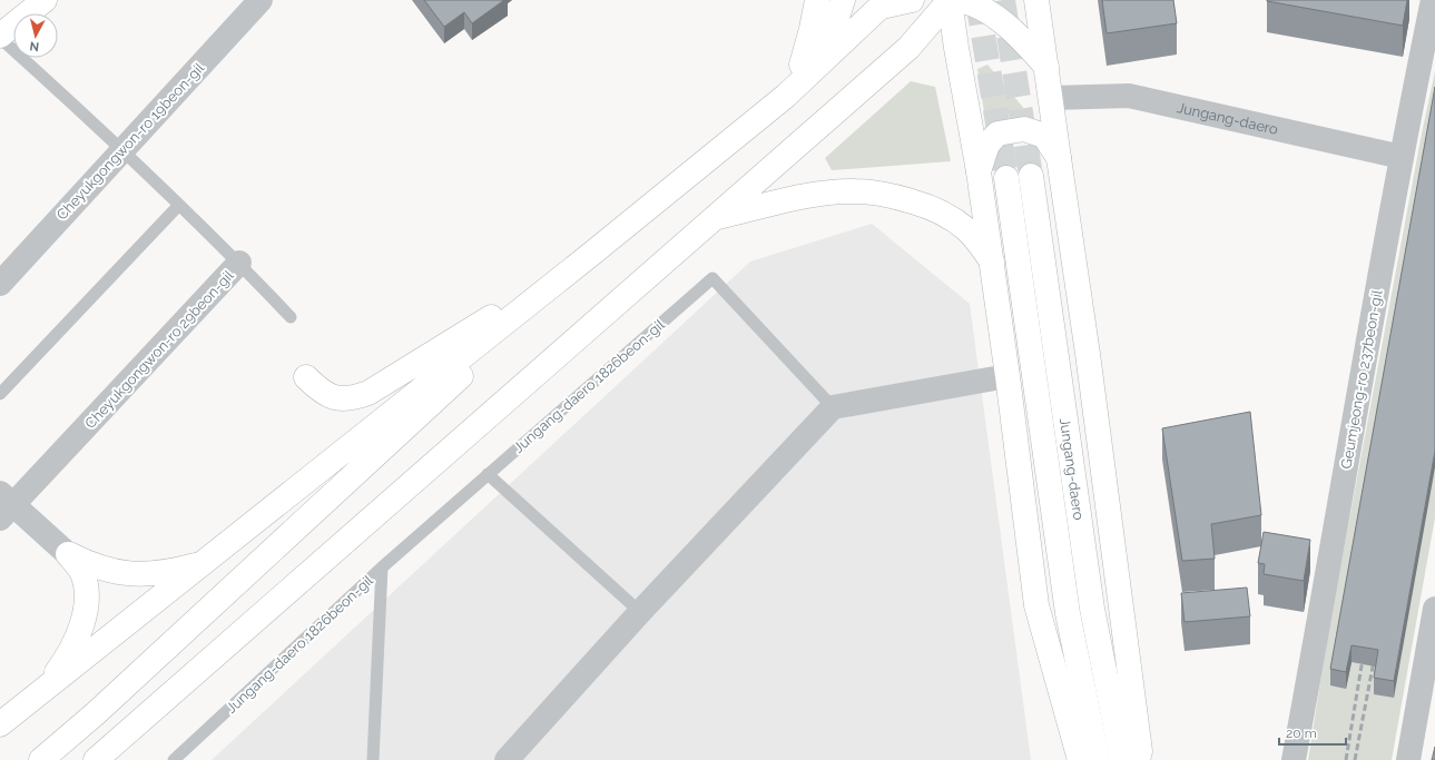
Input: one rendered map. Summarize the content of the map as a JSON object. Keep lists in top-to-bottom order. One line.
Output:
{"streets":{"main road":["Jungang-daero"],"street":["Cheyukgongwon-ro 19beon-gil","Cheyukgongwon-ro 29beon-gil","Geumjeong-ro 237beon-gil"],"lane":["Jungang-daero 1826beon-gil"]},"crossings":[["Jungang-daero","Geumjeong-ro 237beon-gil"],["Cheyukgongwon-ro 19beon-gil","Cheyukgongwon-ro 29beon-gil"]],"scale_bar":"20 m","north":"bottom"}
